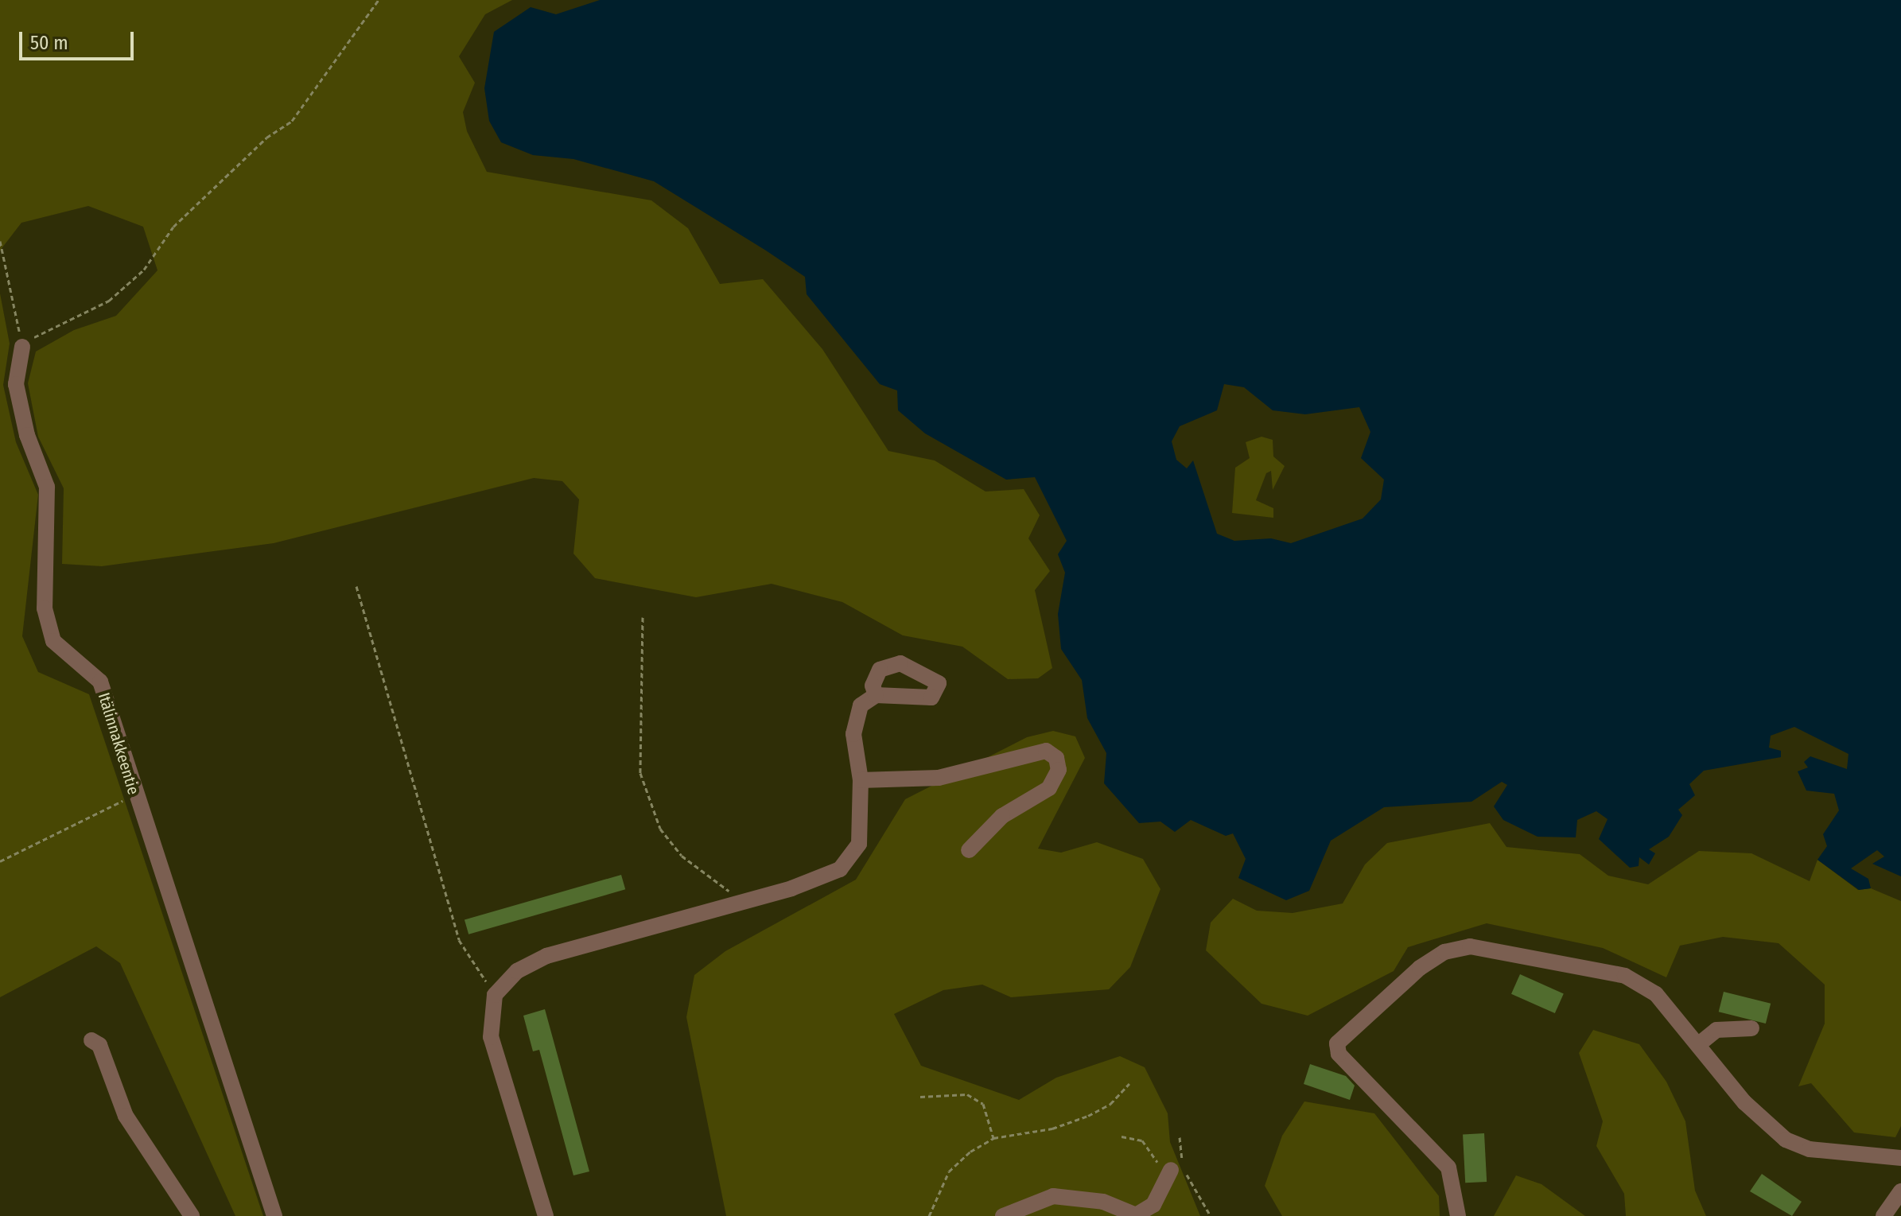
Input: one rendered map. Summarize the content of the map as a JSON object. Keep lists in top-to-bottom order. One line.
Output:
{"streets":{"lane":["Itälinnakkeentie"]},"scale_bar":"50 m"}
